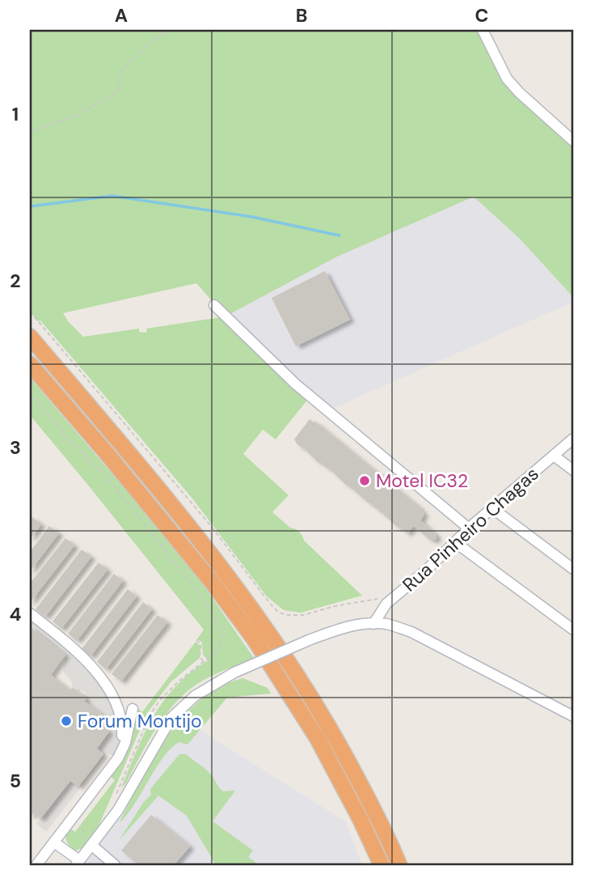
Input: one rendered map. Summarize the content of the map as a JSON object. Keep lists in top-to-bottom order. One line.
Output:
{"streets":{"street":["Rua Pinheiro Chagas"]},"places":["Motel IC32","Forum Montijo"],"grid":{"columns":["A","B","C"],"rows":["1","2","3","4","5"]}}
